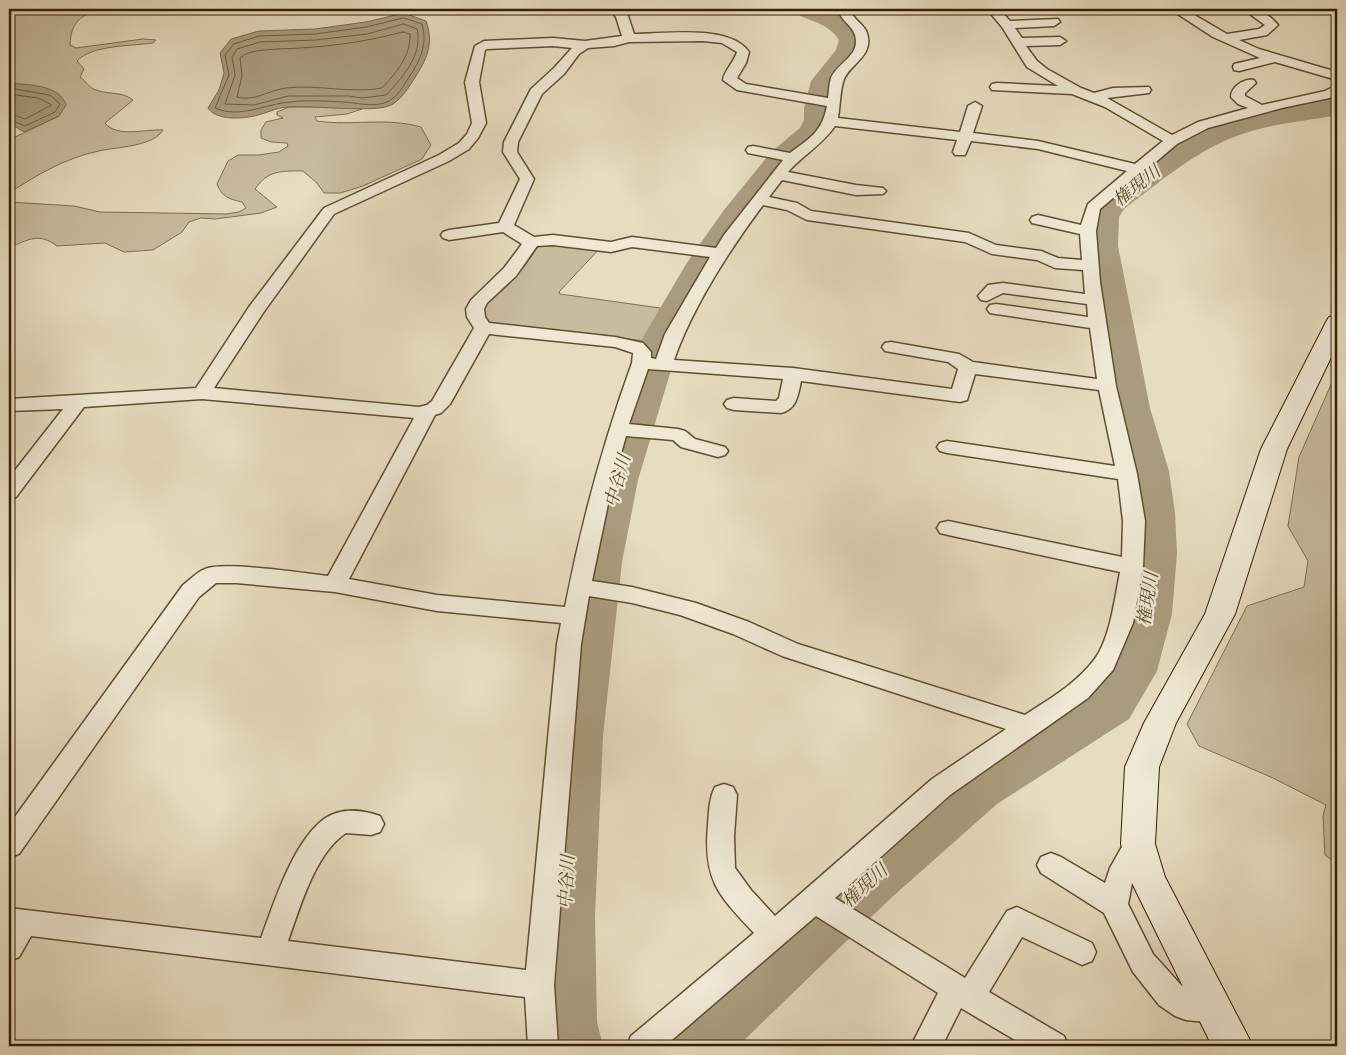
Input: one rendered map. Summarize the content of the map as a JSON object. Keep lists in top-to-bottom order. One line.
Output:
{"water":["権現川","中谷川"]}
